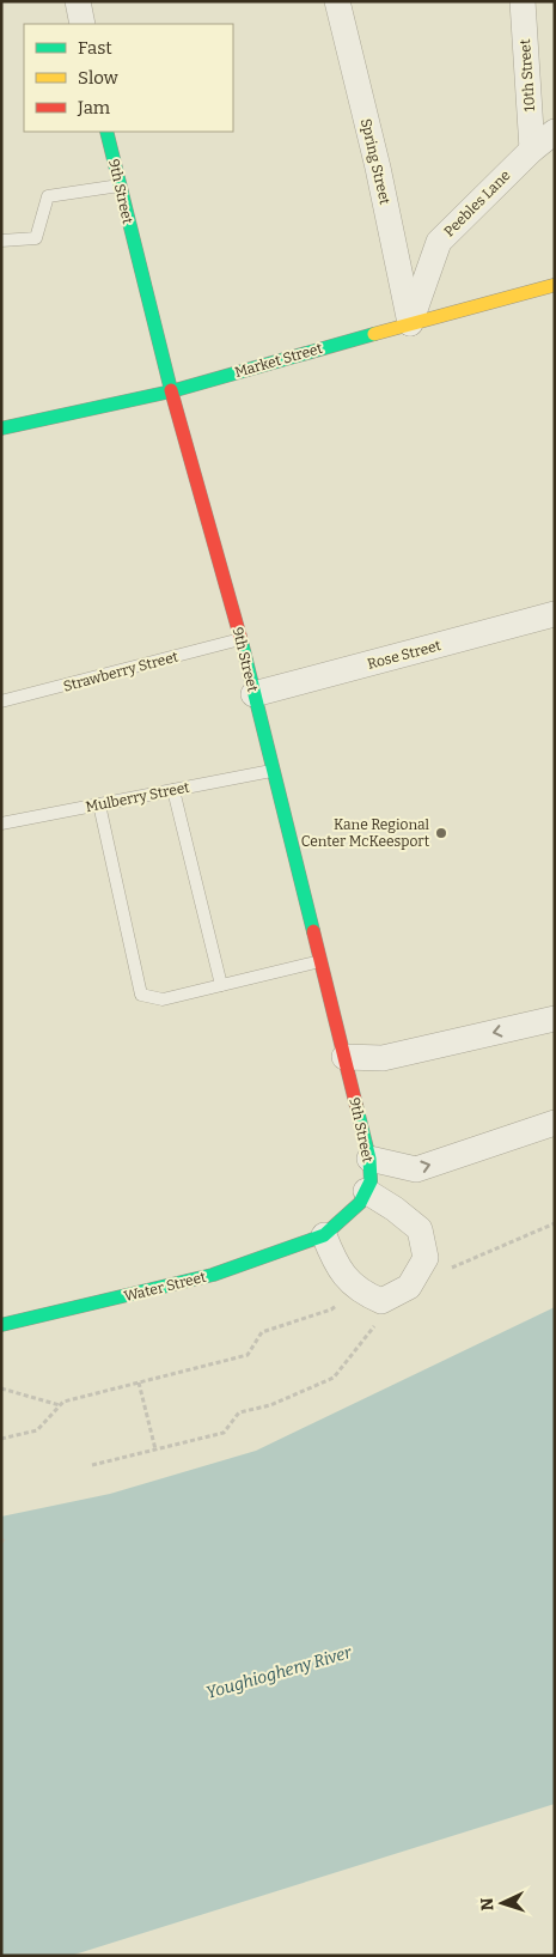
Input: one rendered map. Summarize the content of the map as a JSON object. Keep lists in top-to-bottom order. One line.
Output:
{"streets":{"street":["10th Street","Spring Street","9th Street","Peebles Lane","Market Street","Rose Street","Water Street"],"lane":["Strawberry Street","Mulberry Street"]},"crossings":[["10th Street","Peebles Lane"],["Spring Street","Peebles Lane"],["Spring Street","Market Street"],["9th Street","Market Street"],["9th Street","Rose Street"],["9th Street","Strawberry Street"],["9th Street","Mulberry Street"],["9th Street","Water Street"],["Peebles Lane","Market Street"]],"water":["Youghiogheny River"],"places":["Kane Regional Center McKeesport"],"legend":["Fast","Slow","Jam"],"north":"left"}
